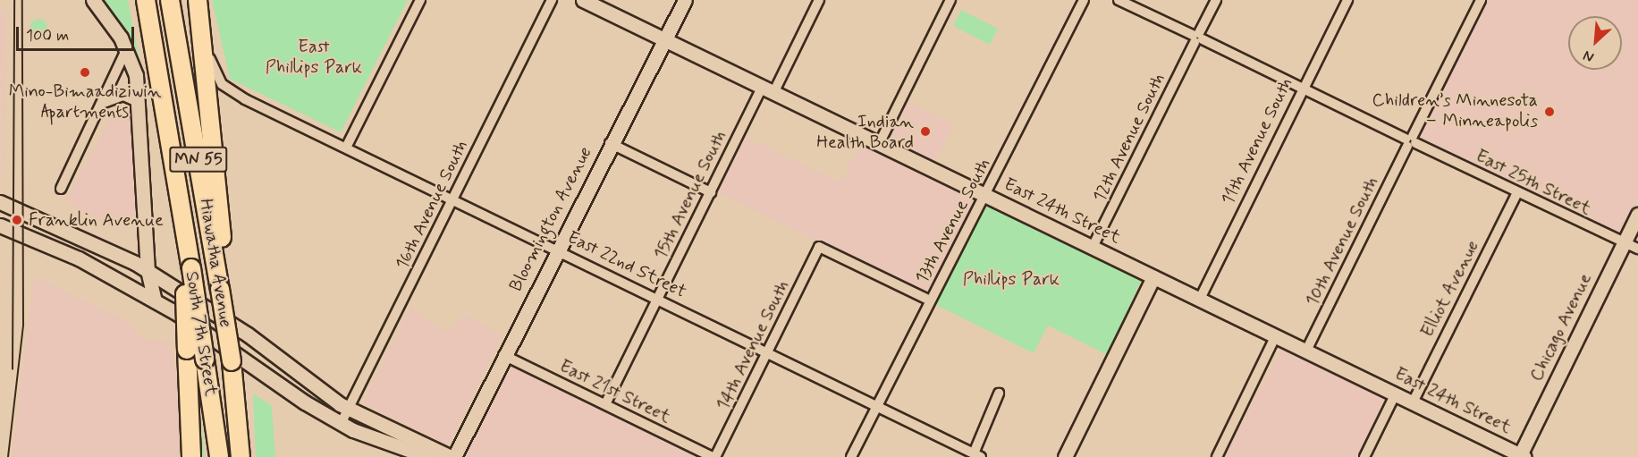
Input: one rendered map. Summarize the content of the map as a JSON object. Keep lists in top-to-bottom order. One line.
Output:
{"streets":{"highway":["MN 55","Hiawatha Avenue","South 7th Street"],"street":["12th Avenue South","11th Avenue South","East 25th Street","15th Avenue South","16th Avenue South","East 24th Street","Bloomington Avenue","13th Avenue South","10th Avenue South","East 22nd Street","Elliot Avenue","Chicago Avenue","14th Avenue South","East 21st Street"]},"crossings":[["12th Avenue South","East 25th Street"],["12th Avenue South","East 24th Street"],["11th Avenue South","East 25th Street"],["11th Avenue South","East 24th Street"],["East 25th Street","10th Avenue South"],["East 25th Street","Elliot Avenue"],["East 25th Street","Chicago Avenue"],["15th Avenue South","East 24th Street"],["15th Avenue South","East 22nd Street"],["15th Avenue South","East 21st Street"],["16th Avenue South","East 22nd Street"],["East 24th Street","Bloomington Avenue"],["East 24th Street","13th Avenue South"],["East 24th Street","10th Avenue South"],["East 24th Street","Elliot Avenue"],["East 24th Street","Chicago Avenue"],["Bloomington Avenue","East 22nd Street"],["Bloomington Avenue","East 21st Street"],["13th Avenue South","East 22nd Street"],["13th Avenue South","14th Avenue South"],["Hiawatha Avenue","South 7th Street"],["East 22nd Street","14th Avenue South"],["14th Avenue South","East 21st Street"]],"parks":["East Phillips Park","Phillips Park"],"places":["Mino-Bimaadiziwin Apartments","Children’s Minnesota – Minneapolis","Indian Health Board","Franklin Avenue"],"scale_bar":"100 m","north":"bottom left"}
